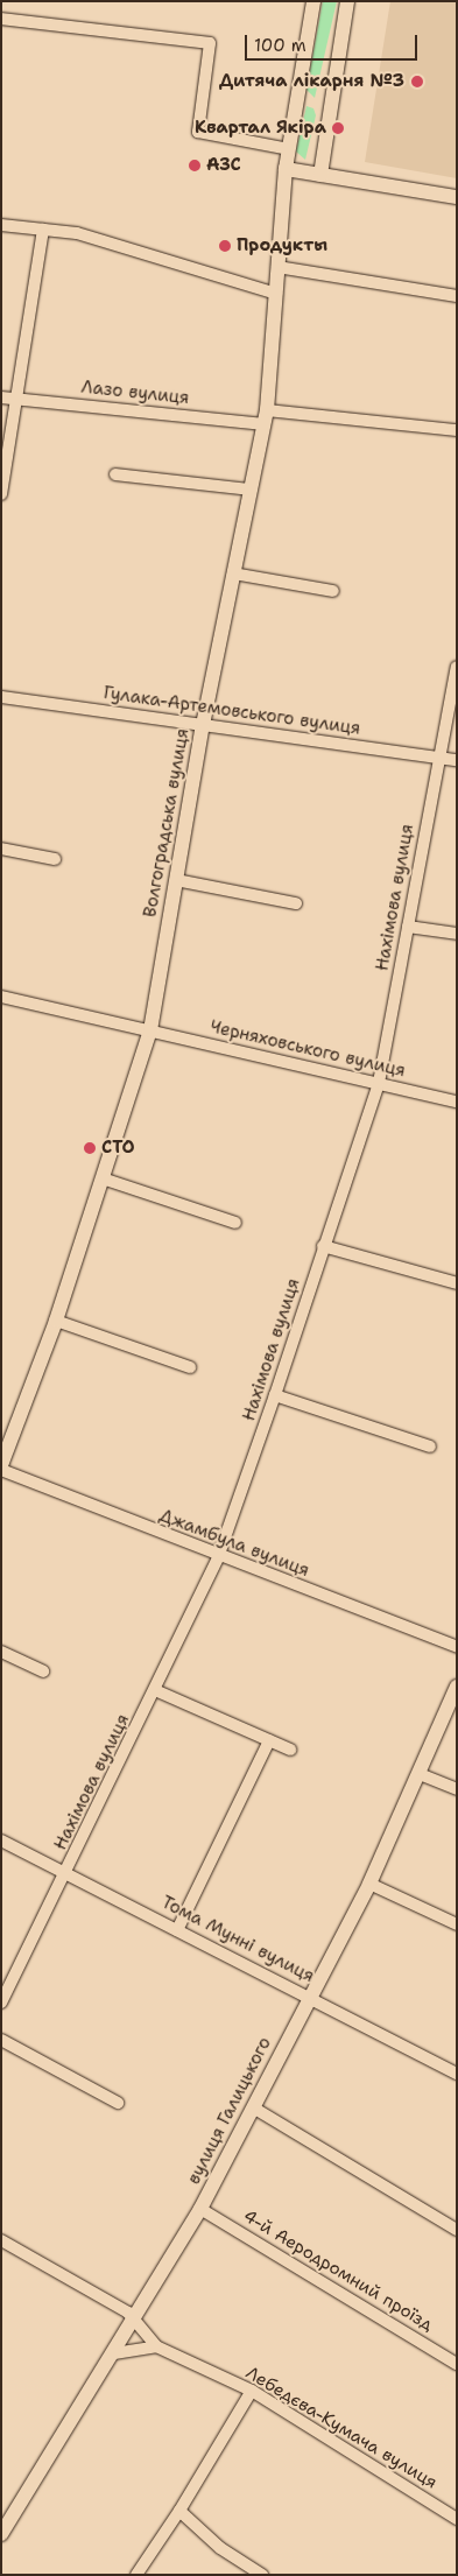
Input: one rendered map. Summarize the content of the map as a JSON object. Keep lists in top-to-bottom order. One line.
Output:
{"streets":{"street":["Лазо вулиця","Гулака-Артемовського вулиця","Волгоградська вулиця","Нахімова вулиця","Черняховського вулиця","Джамбула вулиця","Тома Мунні вулиця","вулиця Галицького","4-й Аеродромний проїзд","Лебедєва-Кумача вулиця"]},"crossings":[["Лазо вулиця","Волгоградська вулиця"],["Гулака-Артемовського вулиця","Волгоградська вулиця"],["Гулака-Артемовського вулиця","Нахімова вулиця"],["Волгоградська вулиця","Черняховського вулиця"],["Волгоградська вулиця","Джамбула вулиця"],["Нахімова вулиця","Черняховського вулиця"],["Нахімова вулиця","Джамбула вулиця"],["Нахімова вулиця","Тома Мунні вулиця"],["Тома Мунні вулиця","вулиця Галицького"],["вулиця Галицького","4-й Аеродромний проїзд"],["вулиця Галицького","Лебедєва-Кумача вулиця"]],"places":["Дитяча лікарня №3","Квартал Якіра","АЗС","Продукты","СТО"],"scale_bar":"100 m"}
